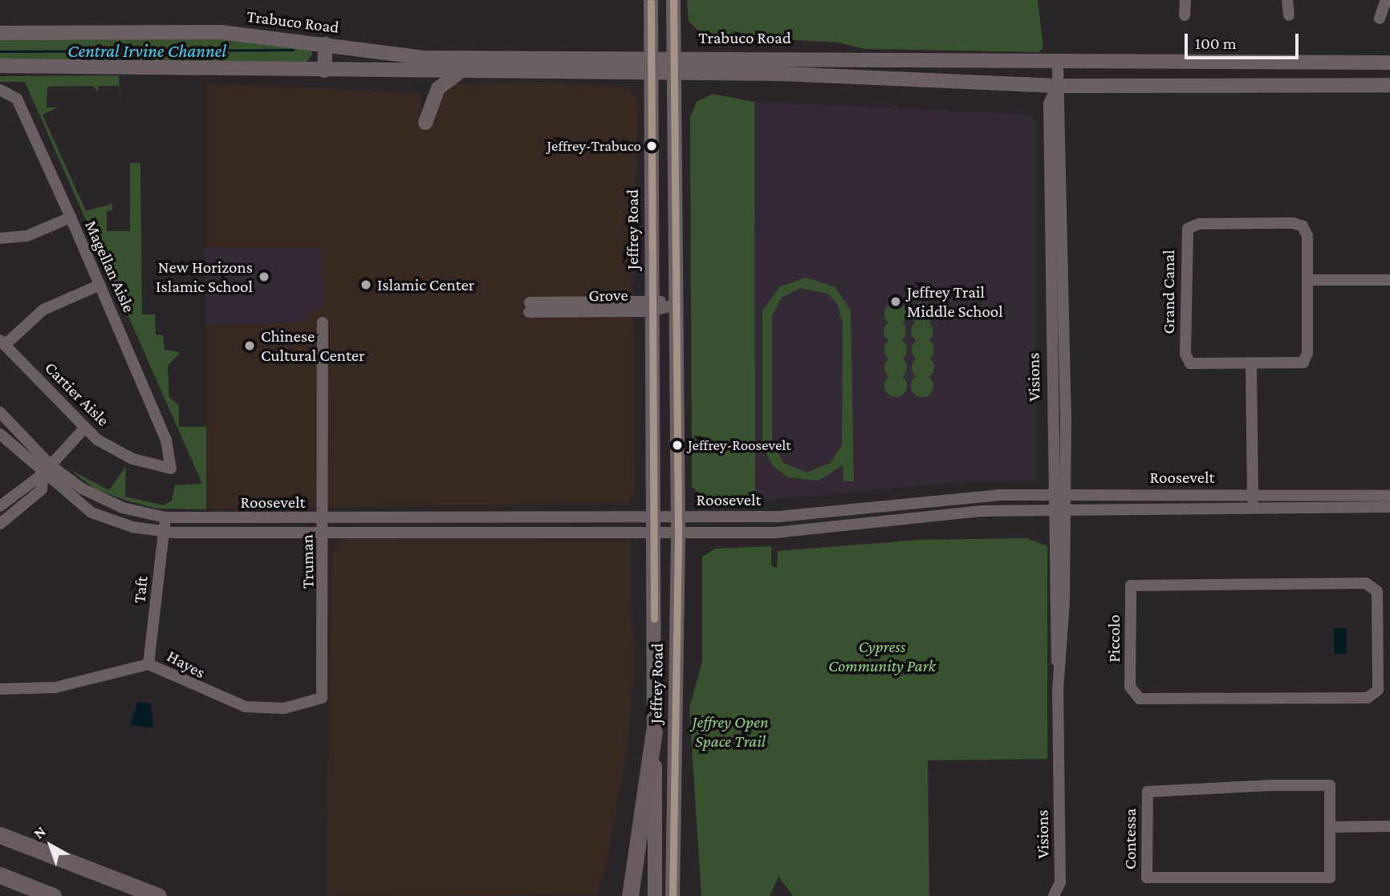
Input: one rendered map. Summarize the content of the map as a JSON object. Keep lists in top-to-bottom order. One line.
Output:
{"streets":{"main road":["Trabuco Road","Jeffrey Road"],"street":["Magellan Aisle","Grand Canal","Grove","Visions","Cartier Aisle","Roosevelt","Truman","Taft","Piccolo","Hayes","Contessa"]},"crossings":[["Trabuco Road","Jeffrey Road"],["Trabuco Road","Visions"],["Jeffrey Road","Grove"],["Jeffrey Road","Roosevelt"],["Magellan Aisle","Cartier Aisle"],["Visions","Roosevelt"],["Roosevelt","Truman"],["Roosevelt","Taft"],["Truman","Hayes"],["Taft","Hayes"]],"water":["Central Irvine Channel"],"parks":["Cypress Community Park","Jeffrey Open Space Trail"],"places":["Jeffrey-Trabuco","New Horizons Islamic School","Islamic Center","Jeffrey Trail Middle School","Chinese Cultural Center","Jeffrey-Roosevelt"],"scale_bar":"100 m","north":"top left"}
